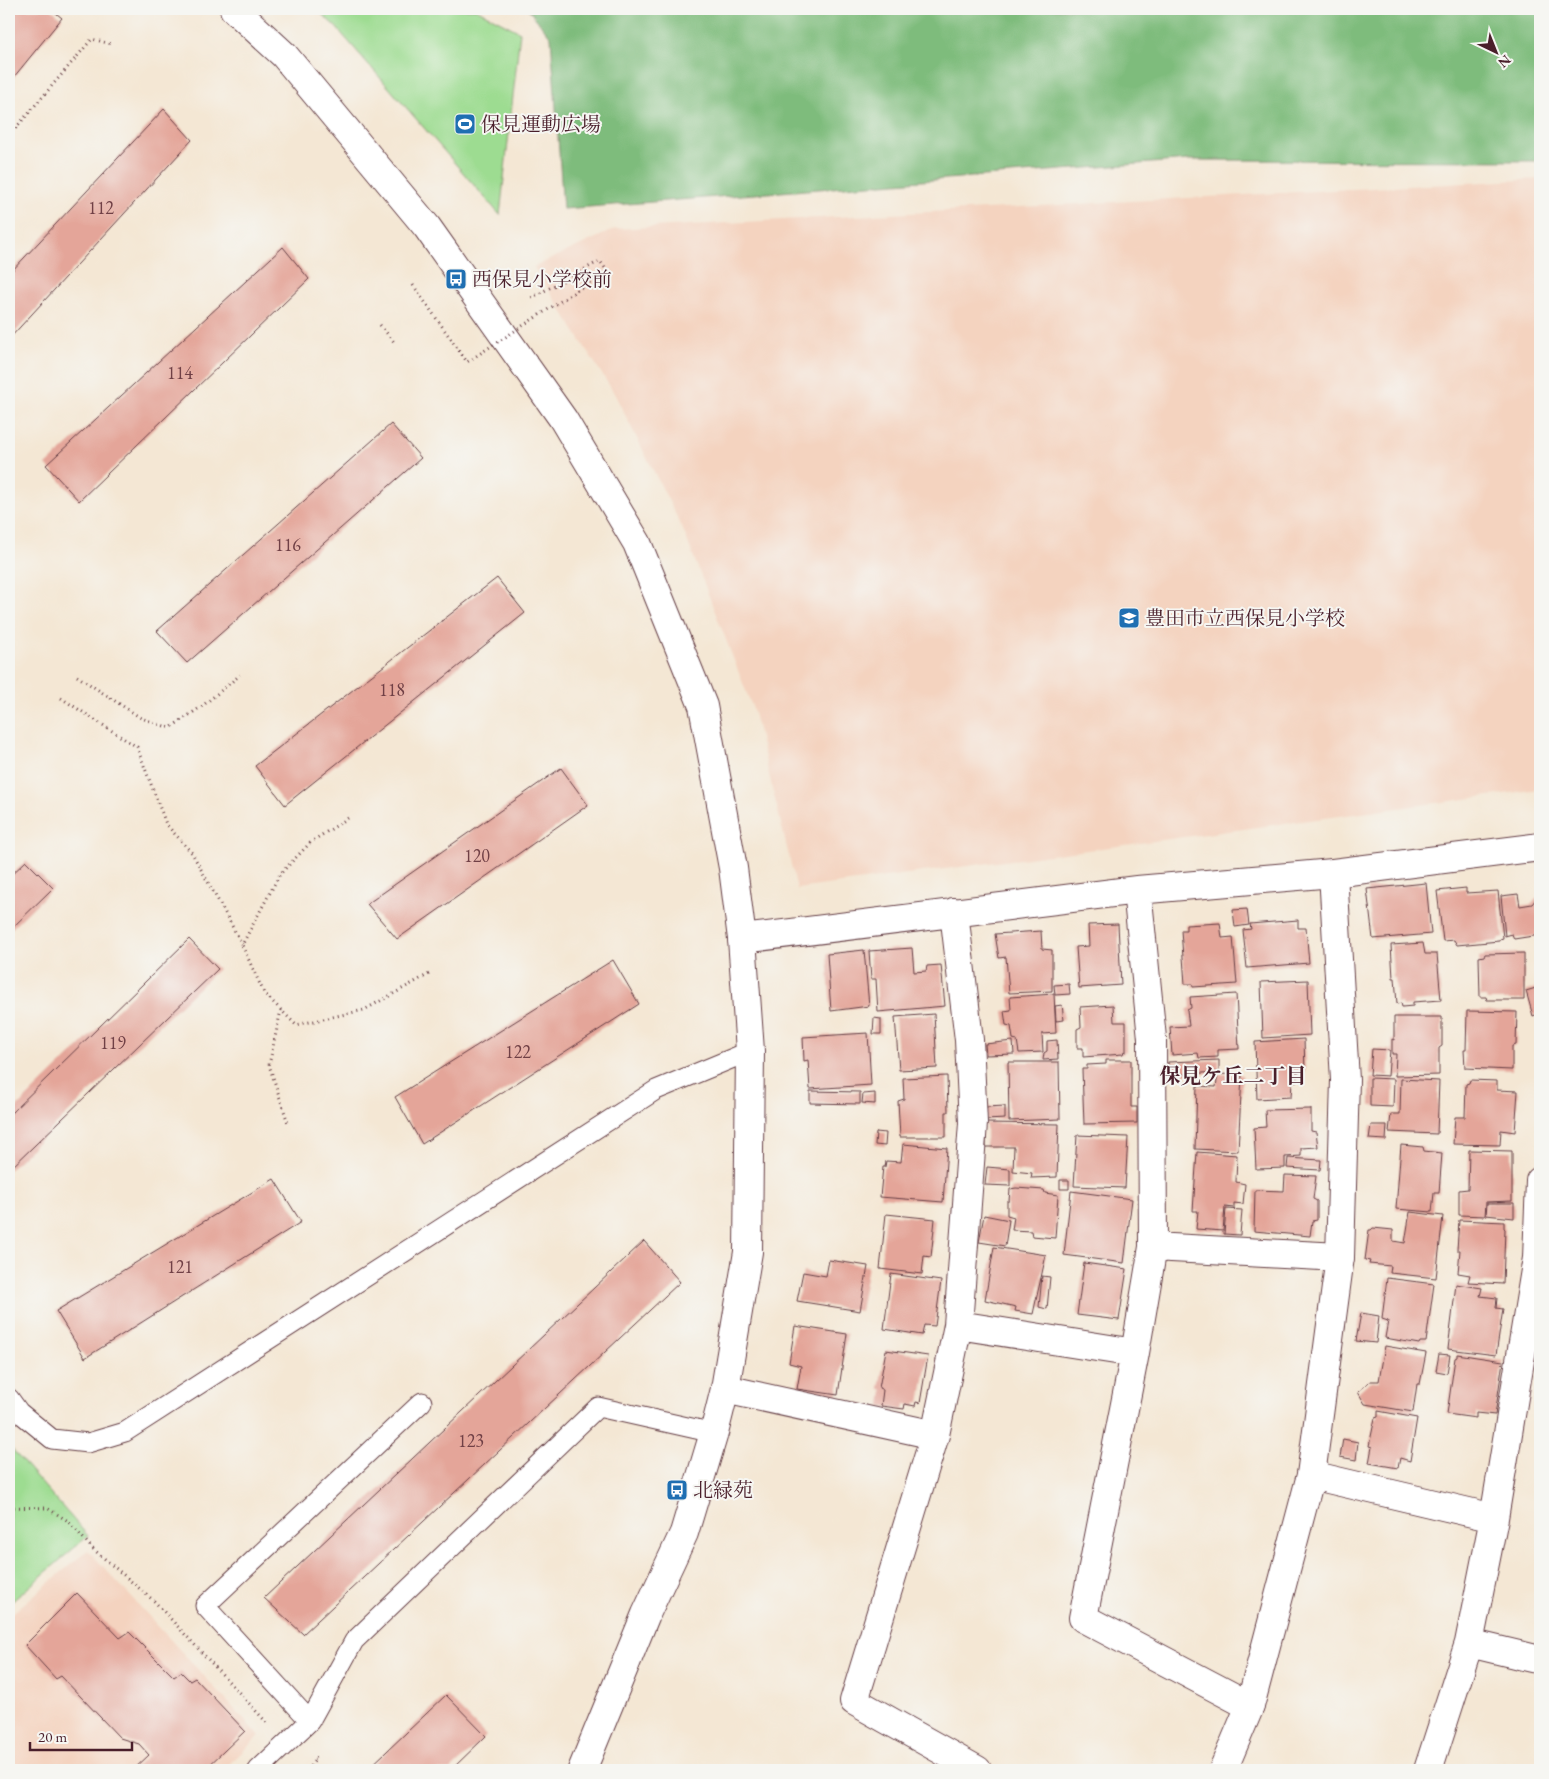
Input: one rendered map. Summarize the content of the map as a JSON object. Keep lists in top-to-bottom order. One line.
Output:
{"districts":["保見ケ丘二丁目"],"places":{"sports":["保見運動広場"],"bus stop":["西保見小学校前","北緑苑"],"school or university":["豊田市立西保見小学校"]},"house_numbers":["112","114","116","118","120","119","122","121","123"],"scale_bar":"20 m","north":"bottom right"}
